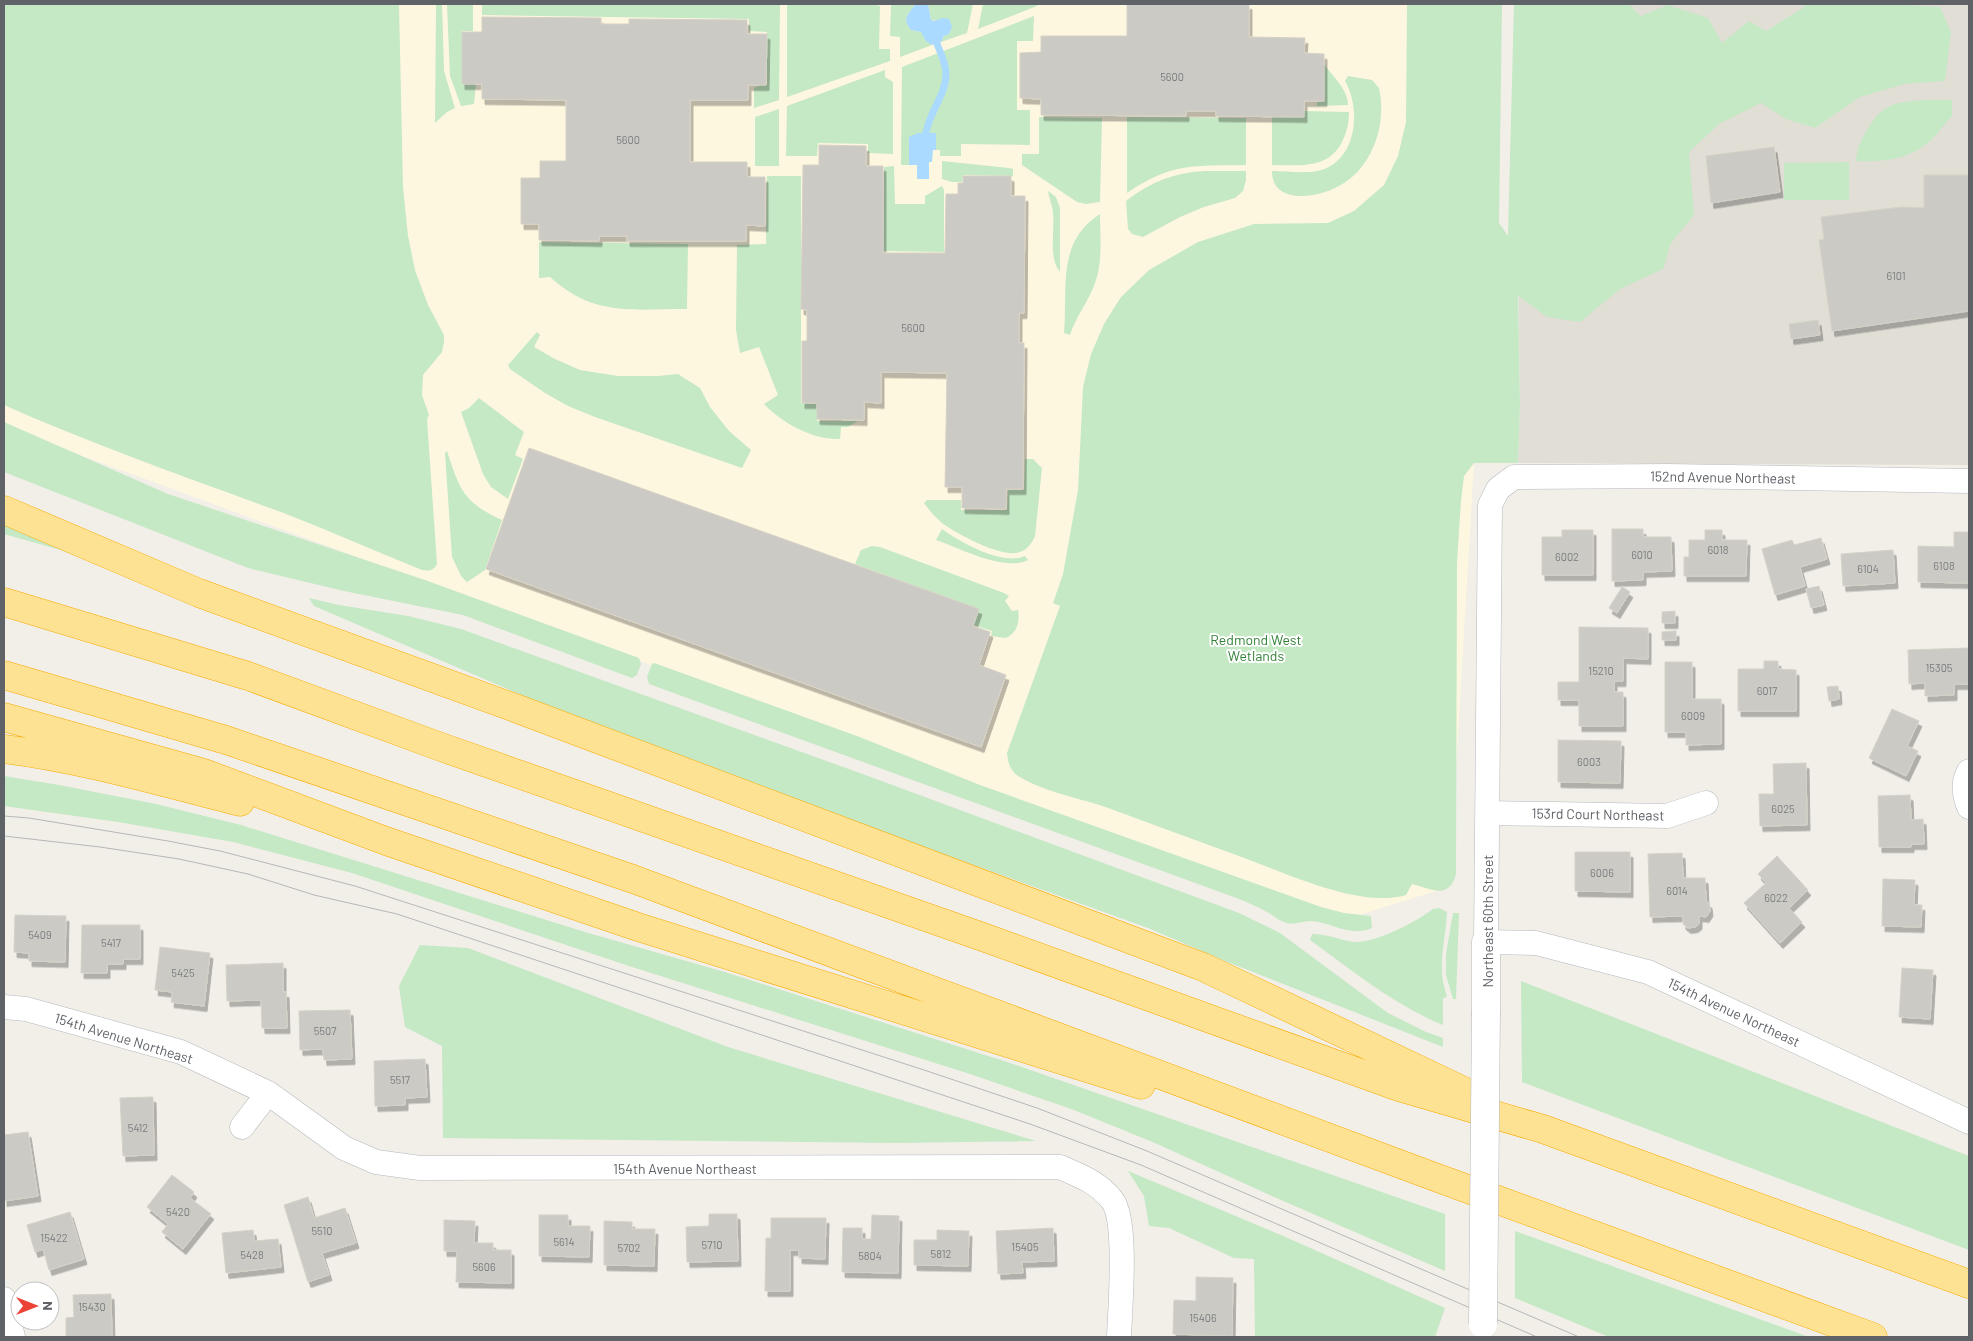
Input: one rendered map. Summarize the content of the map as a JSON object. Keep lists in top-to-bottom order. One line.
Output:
{"streets":{"street":["152nd Avenue Northeast","153rd Court Northeast","Northeast 60th Street","154th Avenue Northeast"]},"crossings":[["152nd Avenue Northeast","Northeast 60th Street"],["153rd Court Northeast","Northeast 60th Street"],["Northeast 60th Street","154th Avenue Northeast"]],"parks":["Redmond West Wetlands"],"house_numbers":["5600","5600","6101","5600","6018","6010","6002","6108","6104","15305","15210","6017","6009","6003","6025","6006","6014","6022","5409","5417","5425","5507","5517","5412","5420","5510","15422","5614","5710","15405","5702","5812","5428","5804","5606","15430","15406"],"north":"right"}
